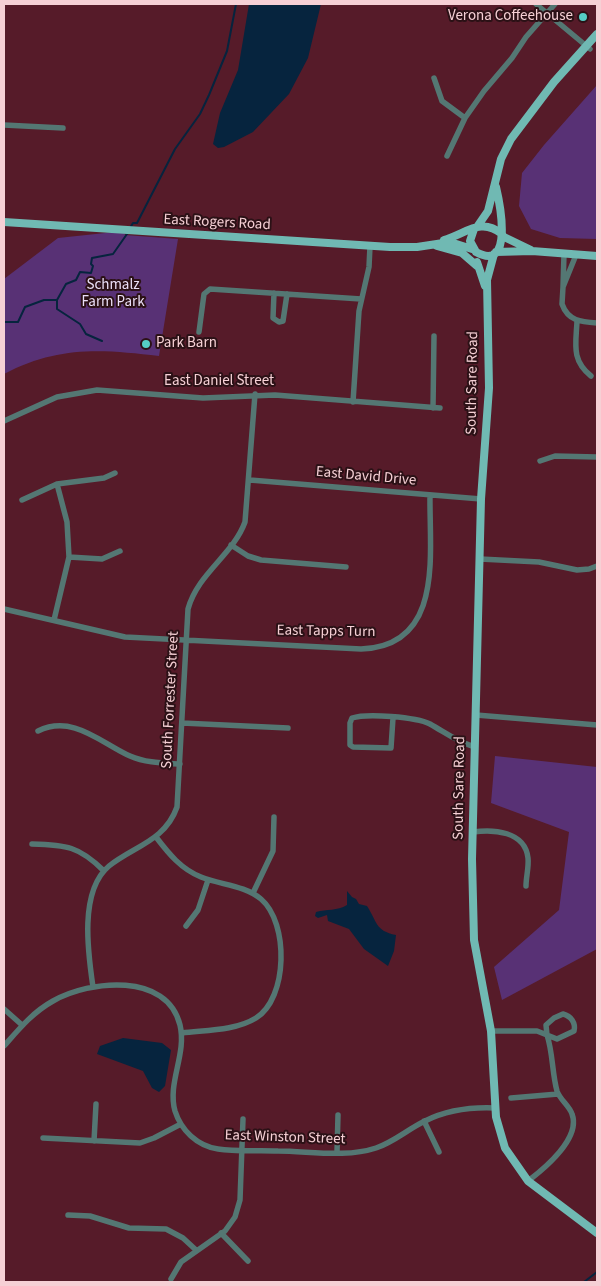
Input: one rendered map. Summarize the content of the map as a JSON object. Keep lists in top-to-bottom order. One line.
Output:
{"streets":{"main road":["East Rogers Road","South Sare Road"],"street":["East Daniel Street","East David Drive","East Tapps Turn","South Forrester Street","East Winston Street"]},"crossings":[["East Rogers Road","South Sare Road"],["East Daniel Street","South Forrester Street"],["South Sare Road","East David Drive"],["South Sare Road","East Winston Street"],["East David Drive","East Tapps Turn"],["East David Drive","South Forrester Street"],["East Tapps Turn","South Forrester Street"],["South Forrester Street","East Winston Street"]],"parks":["Schmalz Farm Park"],"places":["Verona Coffeehouse","Park Barn"]}
